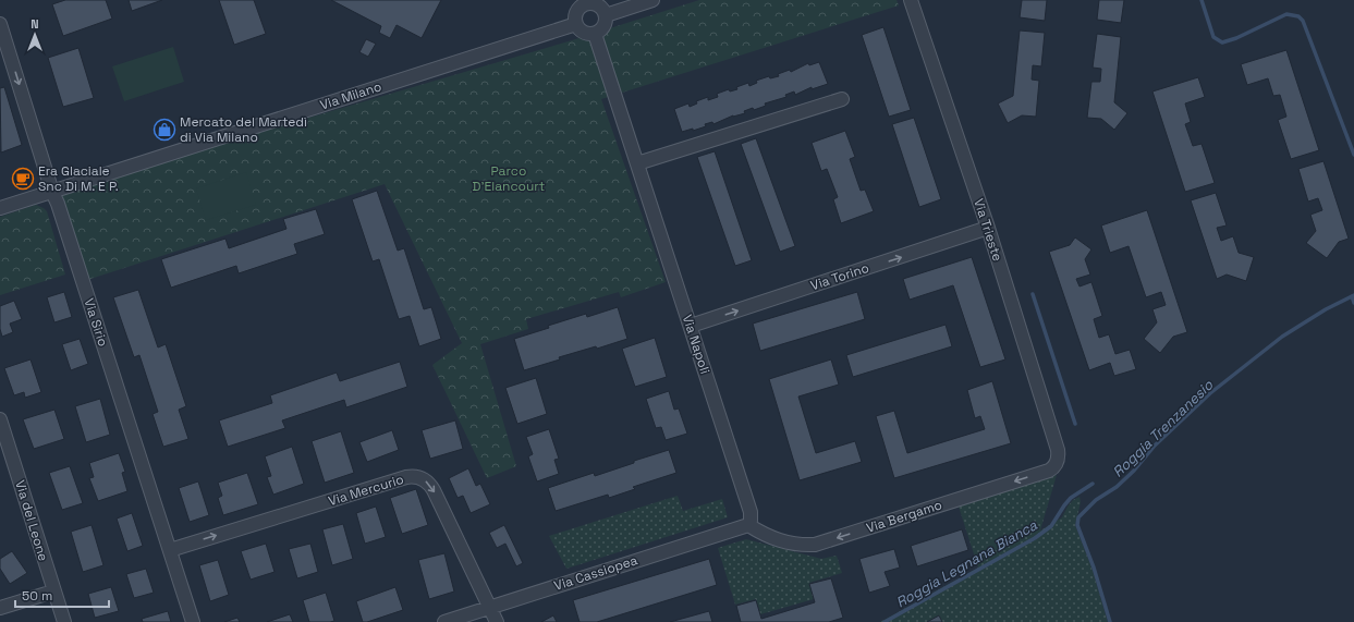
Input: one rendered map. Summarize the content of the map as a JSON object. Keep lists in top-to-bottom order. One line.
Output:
{"streets":{"street":["Via Milano","Via Trieste","Via Torino","Via Sirio","Via Napoli","Via Mercurio","Via Bergamo","Via del Leone","Via Cassiopea"]},"crossings":[["Via Milano","Via Sirio"],["Via Milano","Via Napoli"],["Via Trieste","Via Torino"],["Via Trieste","Via Bergamo"],["Via Torino","Via Napoli"],["Via Sirio","Via Mercurio"],["Via Napoli","Via Bergamo"],["Via Napoli","Via Cassiopea"],["Via Mercurio","Via Cassiopea"],["Via Bergamo","Via Cassiopea"]],"one_way":["Via Torino","Via Bergamo"],"water":["Roggia Trenzanesio","Roggia Legnana Bianca"],"parks":["Parco D'Elancourt"],"places":{"shop":["Mercato del Martedì di Via Milano"],"cafe":["Era Glaciale Snc Di M. E P."]},"scale_bar":"50 m","north":"top"}
